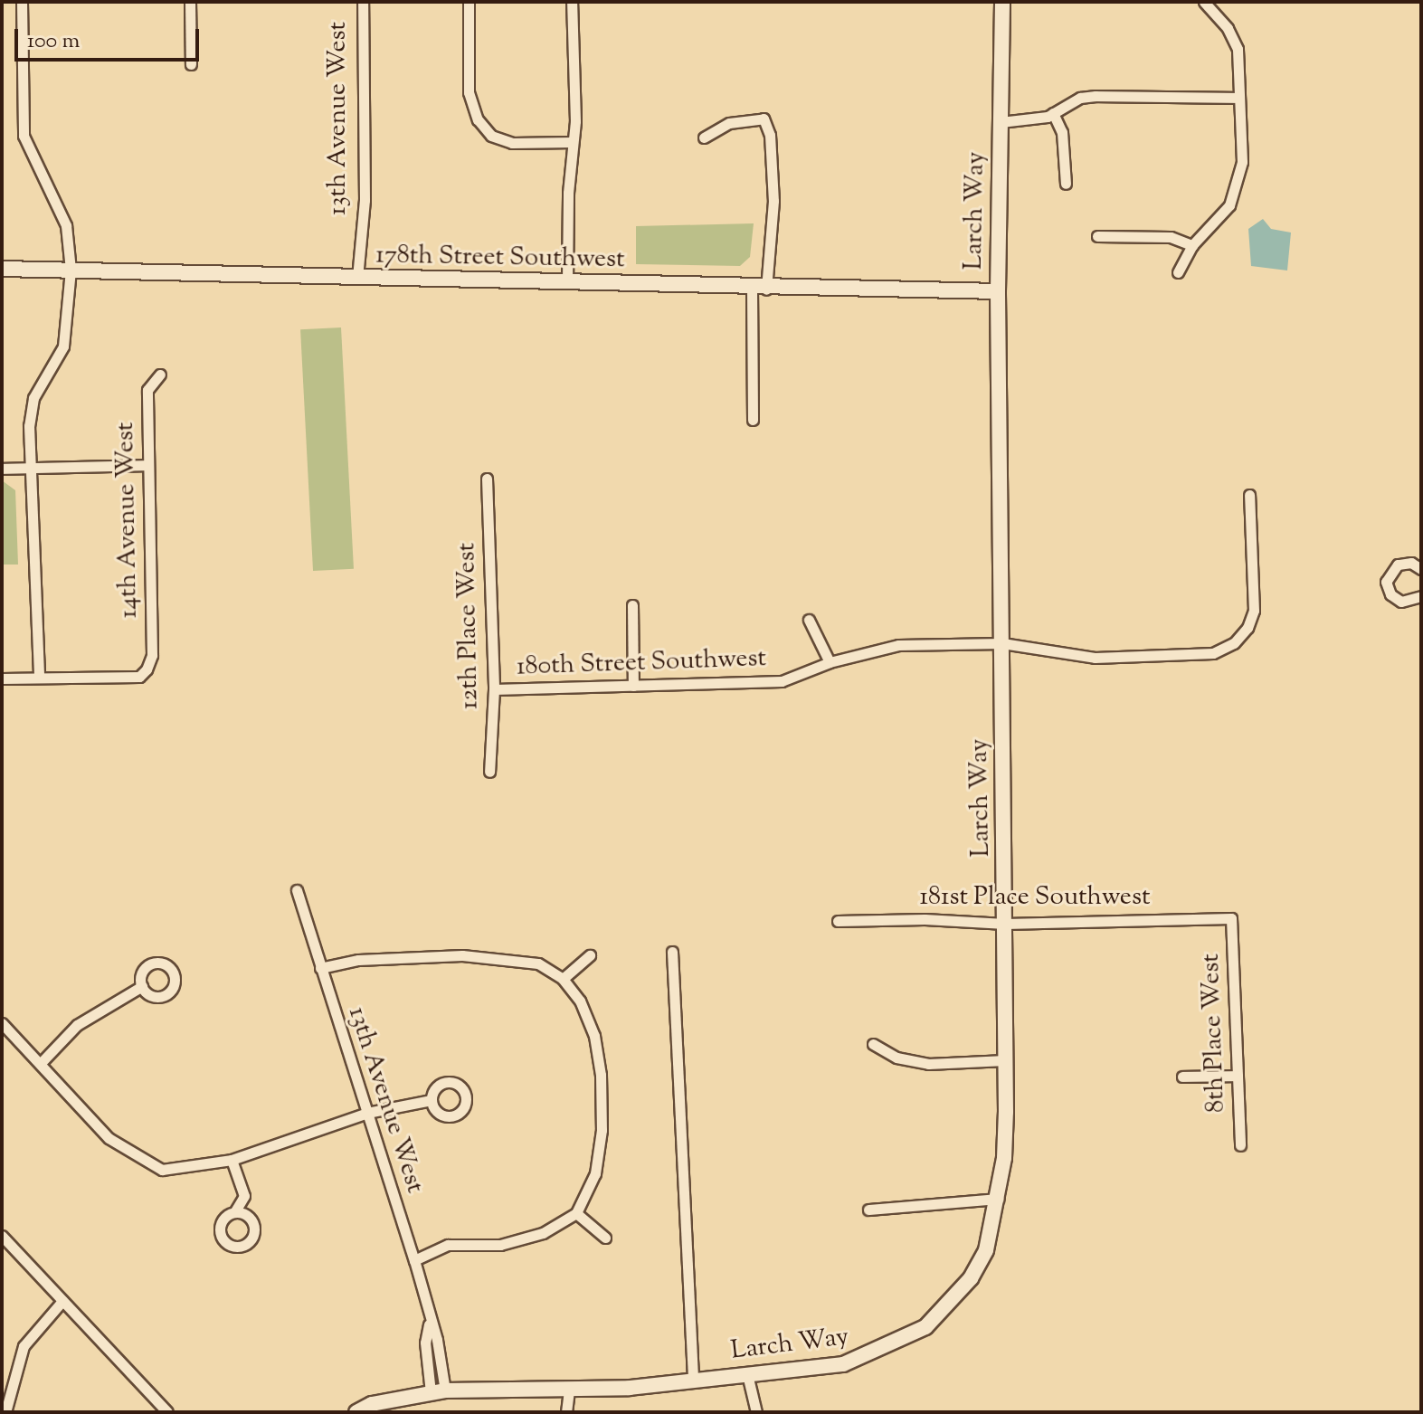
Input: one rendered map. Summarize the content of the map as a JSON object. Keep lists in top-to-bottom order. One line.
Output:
{"streets":{"main road":["Larch Way","178th Street Southwest"],"street":["13th Avenue West","14th Avenue West","12th Place West","180th Street Southwest","181st Place Southwest","8th Place West"]},"crossings":[["13th Avenue West","Larch Way"],["13th Avenue West","178th Street Southwest"],["Larch Way","178th Street Southwest"],["Larch Way","180th Street Southwest"],["Larch Way","181st Place Southwest"],["12th Place West","180th Street Southwest"],["181st Place Southwest","8th Place West"]],"scale_bar":"100 m"}
